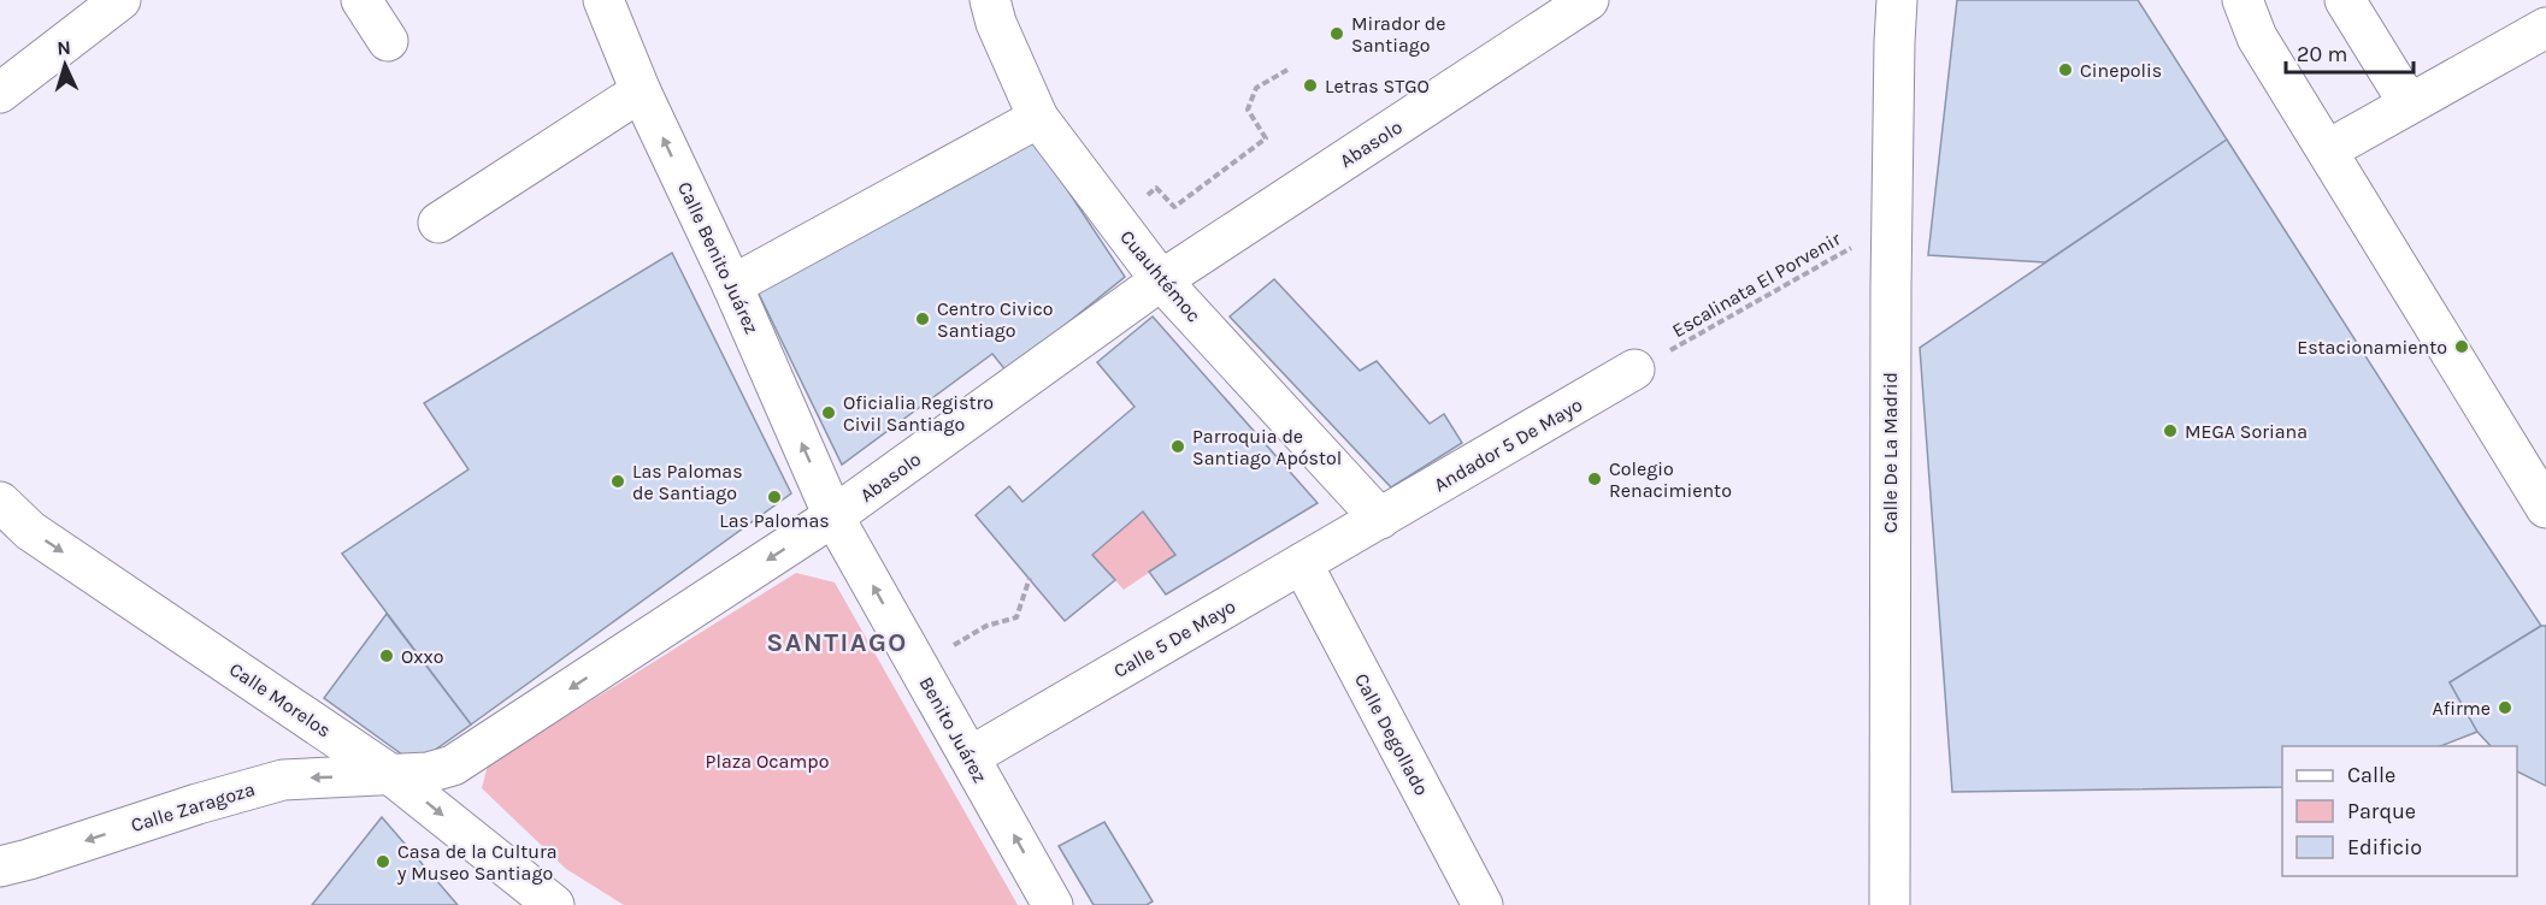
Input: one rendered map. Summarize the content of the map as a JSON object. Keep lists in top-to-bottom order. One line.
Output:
{"streets":{"street":["Abasolo","Calle Benito Juárez","Cuauhtémoc","Andador 5 De Mayo","Calle De La Madrid","Calle 5 De Mayo","Calle Morelos","Benito Juárez","Calle Degollado","Calle Zaragoza"],"path":["Escalinata El Porvenir"]},"crossings":[["Abasolo","Calle Benito Juárez"],["Abasolo","Cuauhtémoc"],["Abasolo","Calle Morelos"],["Abasolo","Benito Juárez"],["Abasolo","Calle Zaragoza"],["Calle Benito Juárez","Benito Juárez"],["Cuauhtémoc","Andador 5 De Mayo"],["Cuauhtémoc","Calle 5 De Mayo"],["Escalinata El Porvenir","Andador 5 De Mayo"],["Escalinata El Porvenir","Calle De La Madrid"],["Andador 5 De Mayo","Calle 5 De Mayo"],["Calle 5 De Mayo","Benito Juárez"],["Calle 5 De Mayo","Calle Degollado"],["Calle Morelos","Calle Zaragoza"]],"one_way":["Abasolo","Calle Benito Juárez","Calle Morelos","Benito Juárez","Calle Zaragoza"],"districts":["SANTIAGO"],"parks":["Plaza Ocampo"],"places":["Mirador de Santiago","Cinepolis","Letras STGO","Centro Civico Santiago","Estacionamiento","Oficialia Registro Civil Santiago","MEGA Soriana","Parroquia de Santiago Apóstol","Colegio Renacimiento","Las Palomas de Santiago","Las Palomas","Oxxo","Afirme","Casa de la Cultura y Museo Santiago"],"legend":["Calle","Parque","Edificio"],"scale_bar":"20 m","north":"top"}
